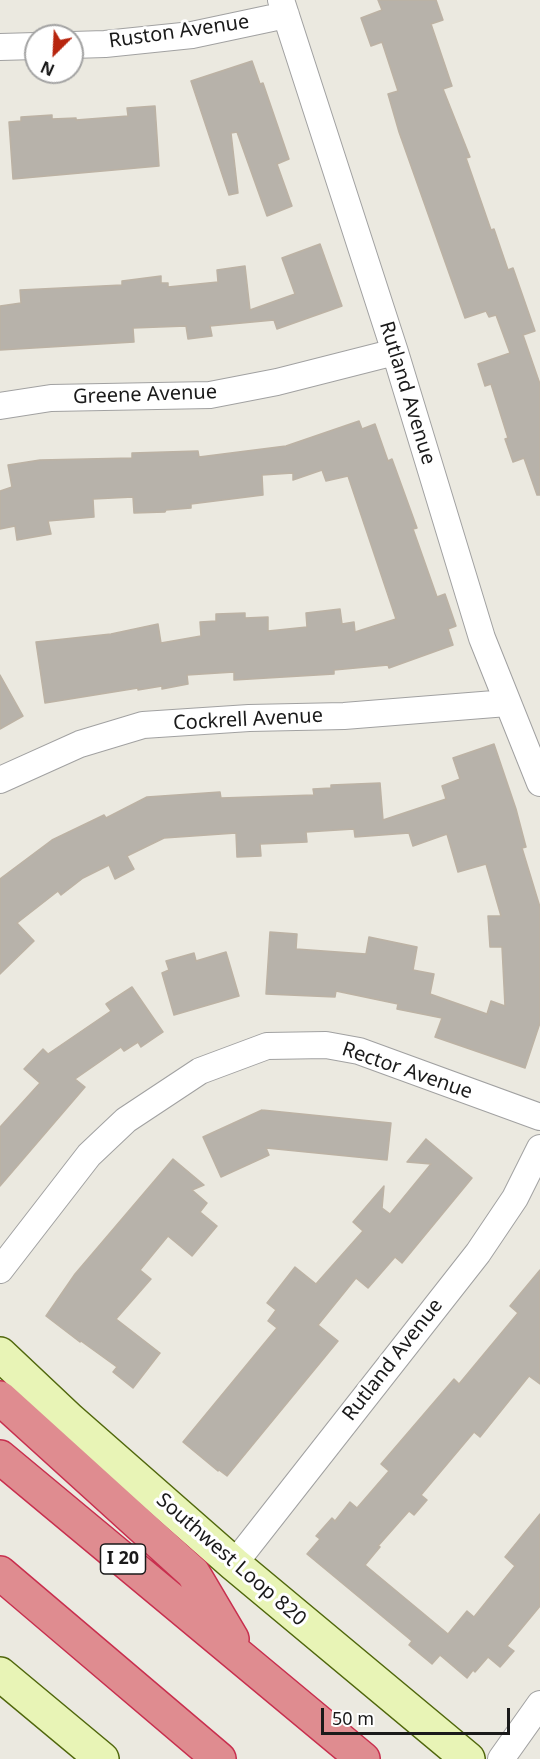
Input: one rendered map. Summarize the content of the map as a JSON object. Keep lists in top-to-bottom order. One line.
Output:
{"streets":{"highway":["I 20"],"main road":["Southwest Loop 820"],"street":["Ruston Avenue","Rutland Avenue","Greene Avenue","Cockrell Avenue","Rector Avenue"]},"crossings":[["Ruston Avenue","Rutland Avenue"],["Rutland Avenue","Greene Avenue"],["Rutland Avenue","Cockrell Avenue"],["Rutland Avenue","Southwest Loop 820"]],"scale_bar":"50 m","north":"bottom left"}
